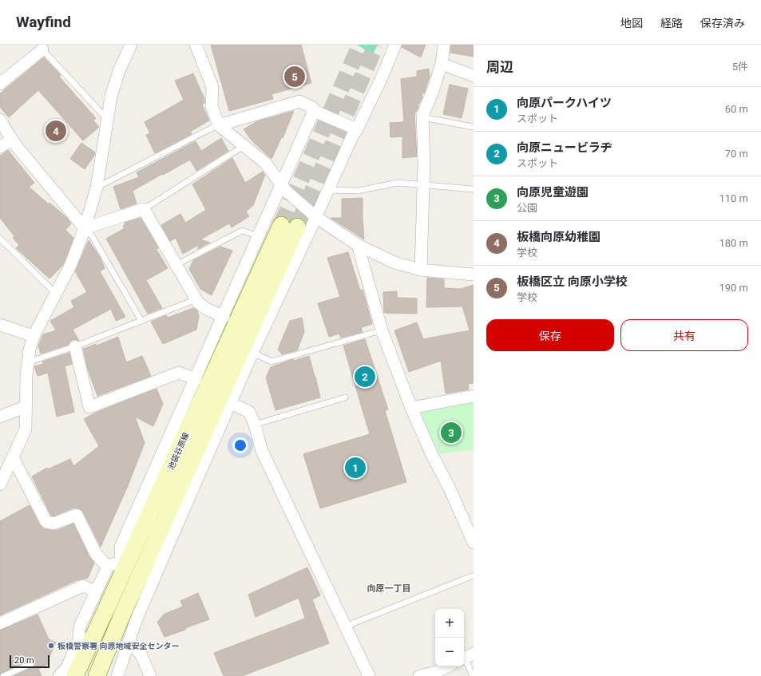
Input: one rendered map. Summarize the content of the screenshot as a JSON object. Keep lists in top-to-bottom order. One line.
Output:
{"streets":{"main road":["池袋谷原線"]},"districts":["向原一丁目"],"places":["板橋警察署 向原地域安全センター"],"scale_bar":"20 m","page":{"header":"Wayfind","nav":["地図","経路","保存済み"],"heading":["周辺","5件"],"pins":["5","4","2","3","1"],"list":[{"mark":"1","name":"向原パークハイツ","note":"スポット","value":"60 m"},{"mark":"2","name":"向原ニュービラヂ","note":"スポット","value":"70 m"},{"mark":"3","name":"向原児童遊園","note":"公園","value":"110 m"},{"mark":"4","name":"板橋向原幼稚園","note":"学校","value":"180 m"},{"mark":"5","name":"板橋区立 向原小学校","note":"学校","value":"190 m"}],"buttons":["保存","共有"],"map_buttons":["+","−"],"scale":"20 m"}}
